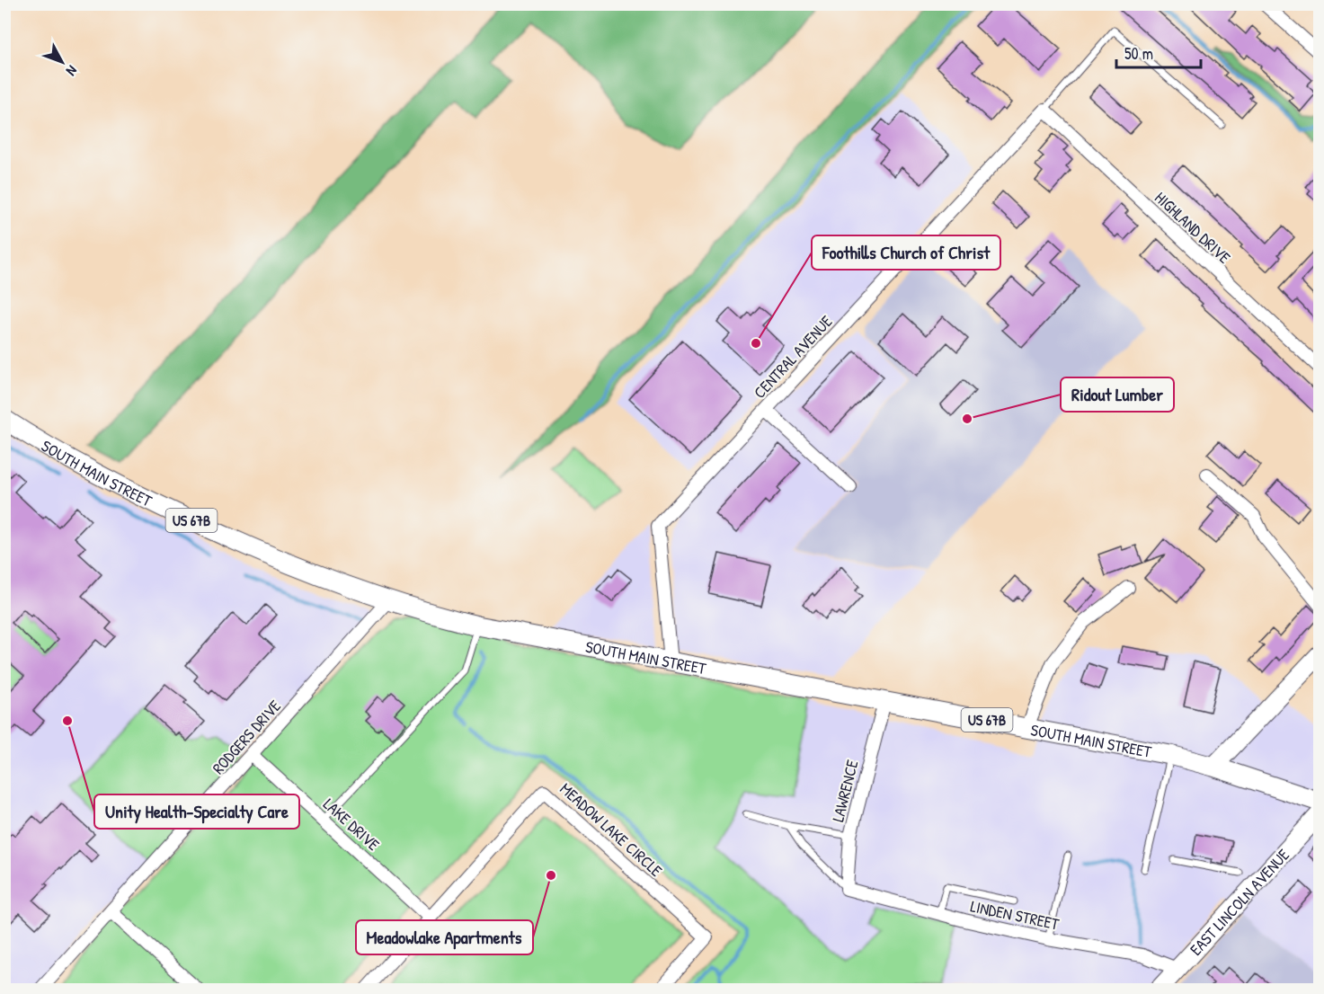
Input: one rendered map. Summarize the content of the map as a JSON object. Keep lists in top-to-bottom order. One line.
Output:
{"streets":{"main road":["SOUTH MAIN STREET","US 67B"],"street":["HIGHLAND DRIVE","CENTRAL AVENUE","RODGERS DRIVE","LAWRENCE","LAKE DRIVE","MEADOW LAKE CIRCLE","EAST LINCOLN AVENUE","LINDEN STREET"]},"crossings":[["HIGHLAND DRIVE","CENTRAL AVENUE"],["CENTRAL AVENUE","SOUTH MAIN STREET"],["SOUTH MAIN STREET","RODGERS DRIVE"],["SOUTH MAIN STREET","LAWRENCE"],["RODGERS DRIVE","LAKE DRIVE"],["LAWRENCE","LINDEN STREET"],["LAKE DRIVE","MEADOW LAKE CIRCLE"],["EAST LINCOLN AVENUE","LINDEN STREET"]],"places":["Foothills Church of Christ","Ridout Lumber","Unity Health-Specialty Care","Meadowlake Apartments"],"scale_bar":"50 m","north":"bottom right"}
